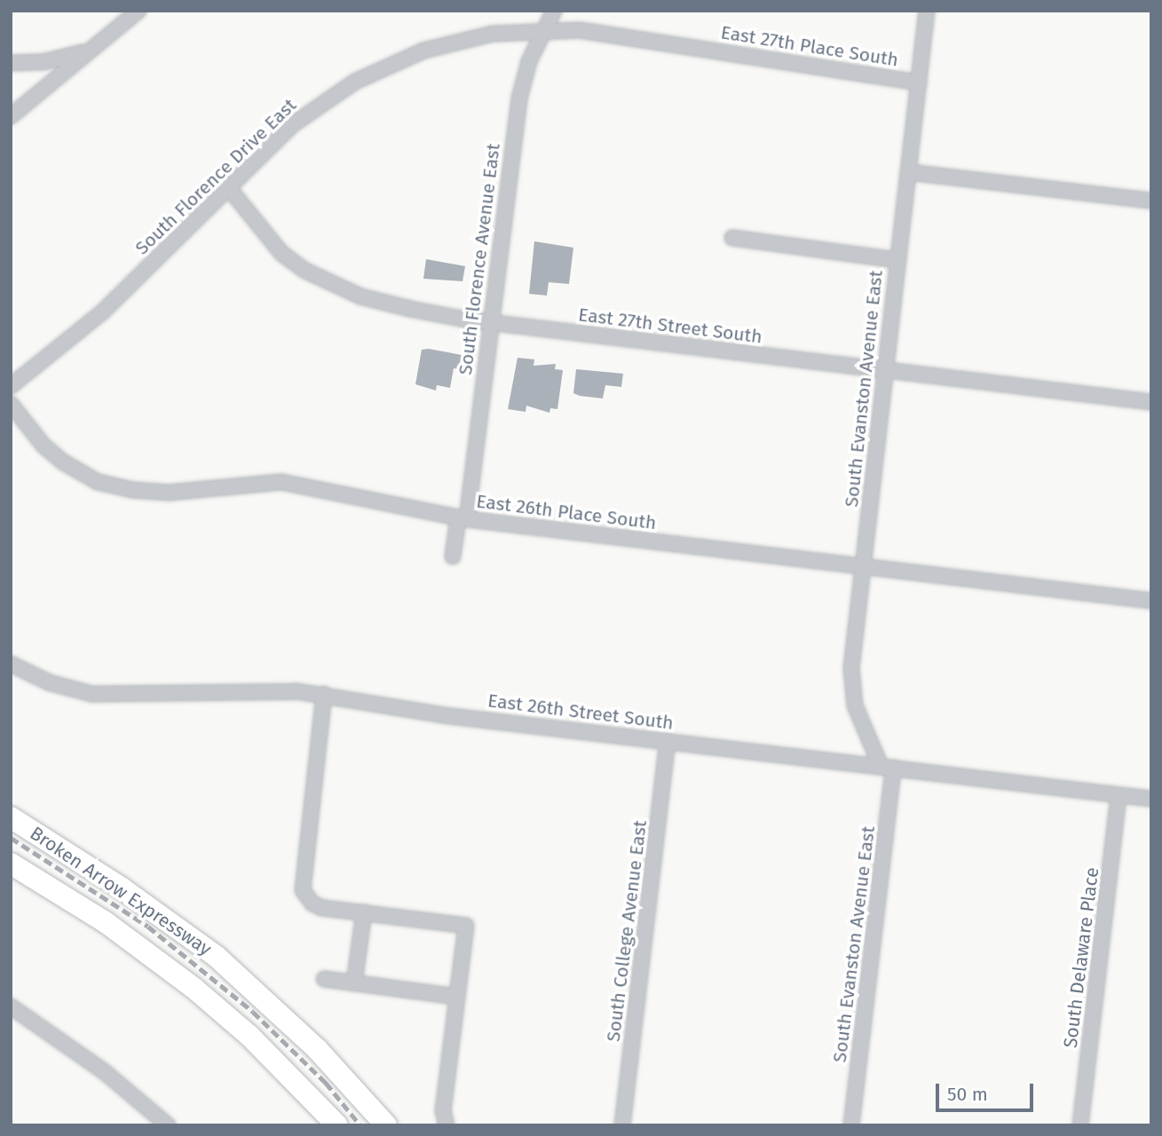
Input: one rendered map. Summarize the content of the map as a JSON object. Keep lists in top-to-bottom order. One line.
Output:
{"streets":{"highway":["Broken Arrow Expressway"],"street":["East 27th Place South","South Florence Drive East","South Florence Avenue East","East 27th Street South","South Evanston Avenue East","East 26th Place South","East 26th Street South","South College Avenue East","South Delaware Place"]},"crossings":[["East 27th Place South","South Florence Drive East"],["East 27th Place South","South Florence Avenue East"],["East 27th Place South","South Evanston Avenue East"],["South Florence Drive East","South Florence Avenue East"],["South Florence Drive East","East 27th Street South"],["South Florence Avenue East","East 27th Street South"],["South Florence Avenue East","East 26th Place South"],["East 27th Street South","South Evanston Avenue East"],["South Evanston Avenue East","East 26th Place South"],["South Evanston Avenue East","East 26th Street South"],["East 26th Street South","South College Avenue East"],["East 26th Street South","South Delaware Place"]],"scale_bar":"50 m"}
